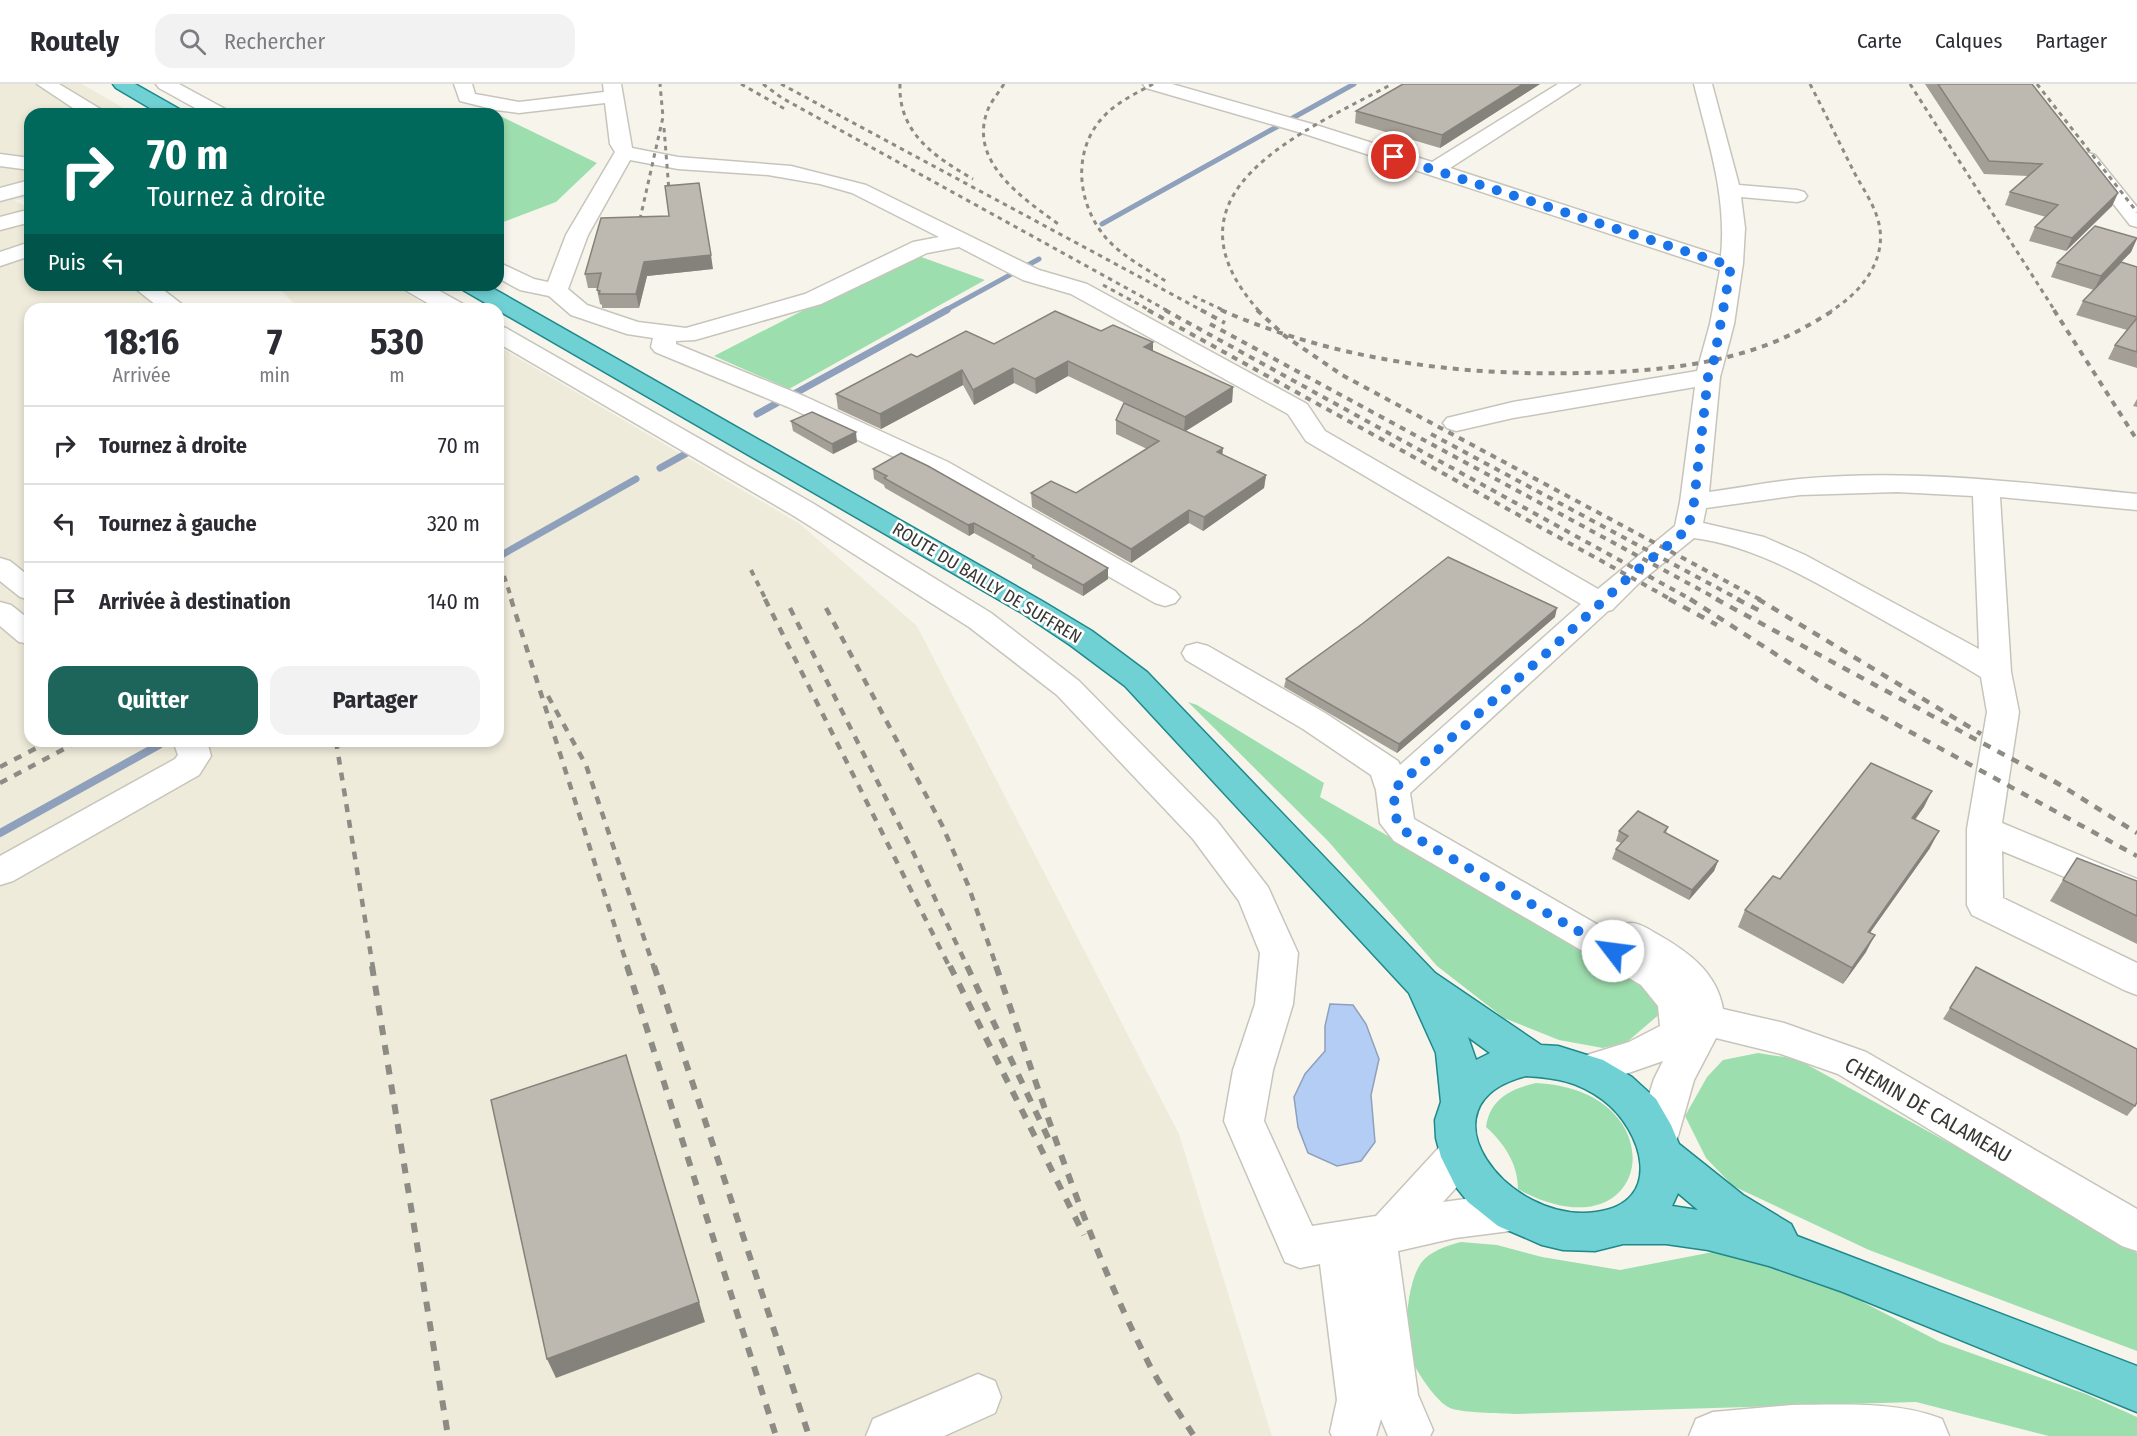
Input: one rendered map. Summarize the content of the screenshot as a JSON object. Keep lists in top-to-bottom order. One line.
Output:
{"streets":{"main road":["ROUTE DU BAILLY DE SUFFREN"],"street":["CHEMIN DE CALAMEAU"]},"page":{"header":"Routely","search":"Rechercher","nav":["Carte","Calques","Partager"],"turn":["70 m","Tournez à droite"],"then":"Puis","eta":["18:16","Arrivée","7","min","530","m"],"list":[{"name":"Tournez à droite","value":"70 m"},{"name":"Tournez à gauche","value":"320 m"},{"name":"Arrivée à destination","value":"140 m"}],"buttons":["Quitter","Partager"]}}
